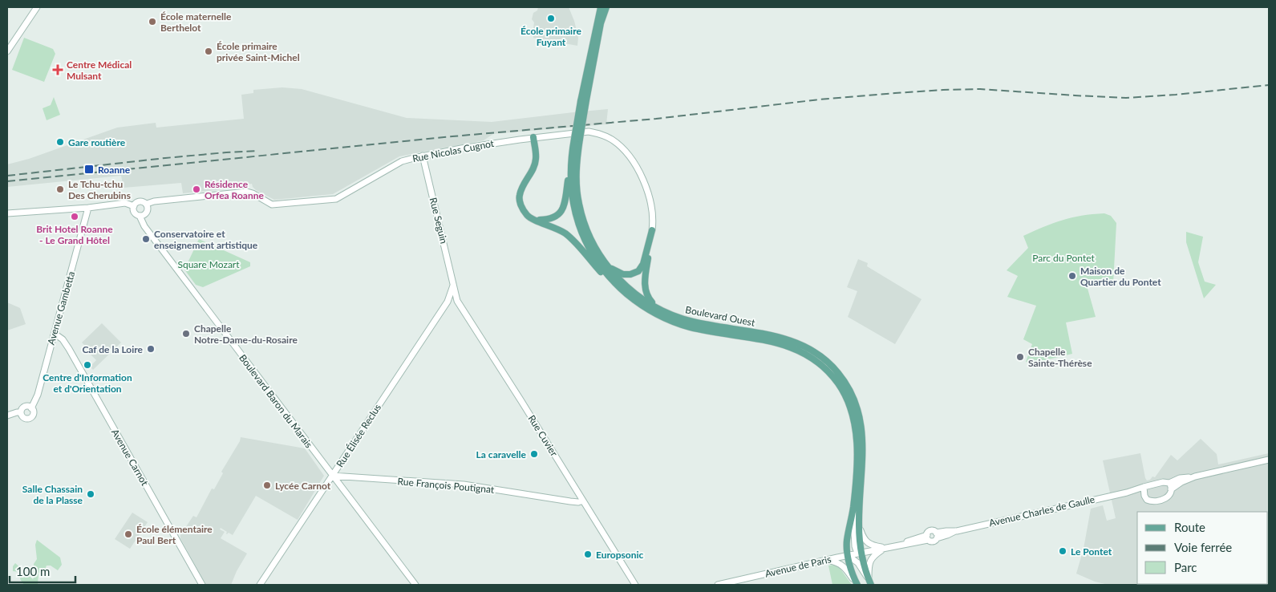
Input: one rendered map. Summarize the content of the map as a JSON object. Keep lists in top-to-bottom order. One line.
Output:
{"streets":{"main road":["Boulevard Ouest"],"street":["Rue Nicolas Cugnot","Rue Seguin","Avenue Gambetta","Boulevard Baron du Marais","Rue Élisée Reclus","Rue Cuvier","Avenue Carnot","Rue François Poutignat","Avenue Charles de Gaulle","Avenue de Paris"]},"crossings":[["Rue Nicolas Cugnot","Rue Seguin"],["Rue Nicolas Cugnot","Boulevard Baron du Marais"],["Rue Seguin","Rue Élisée Reclus"],["Rue Seguin","Rue Cuvier"],["Avenue Gambetta","Avenue Carnot"],["Boulevard Ouest","Avenue de Paris"],["Boulevard Baron du Marais","Rue Élisée Reclus"],["Boulevard Baron du Marais","Rue François Poutignat"],["Rue Élisée Reclus","Rue Cuvier"],["Rue Élisée Reclus","Rue François Poutignat"],["Rue Cuvier","Rue François Poutignat"]],"parks":["Parc du Pontet","Square Mozart"],"places":{"other":["École primaire Fuyant","École maternelle Berthelot","École primaire privée Saint-Michel","Gare routière","Le Tchu-tchu Des Cherubins","Résidence Orfea Roanne","Brit Hotel Roanne - Le Grand Hôtel","Conservatoire et enseignement artistique","Maison de Quartier du Pontet","Chapelle Notre-Dame-du-Rosaire","Caf de la Loire","Chapelle Sainte-Thérèse","Centre d'Information et d'Orientation","La caravelle","Lycée Carnot","Salle Chassain de la Plasse","École élémentaire Paul Bert","Le Pontet","Europsonic"],"health":["Centre Médical Mulsant"],"transit":["Roanne"]},"legend":["Route","Voie ferrée","Parc"],"scale_bar":"100 m"}
